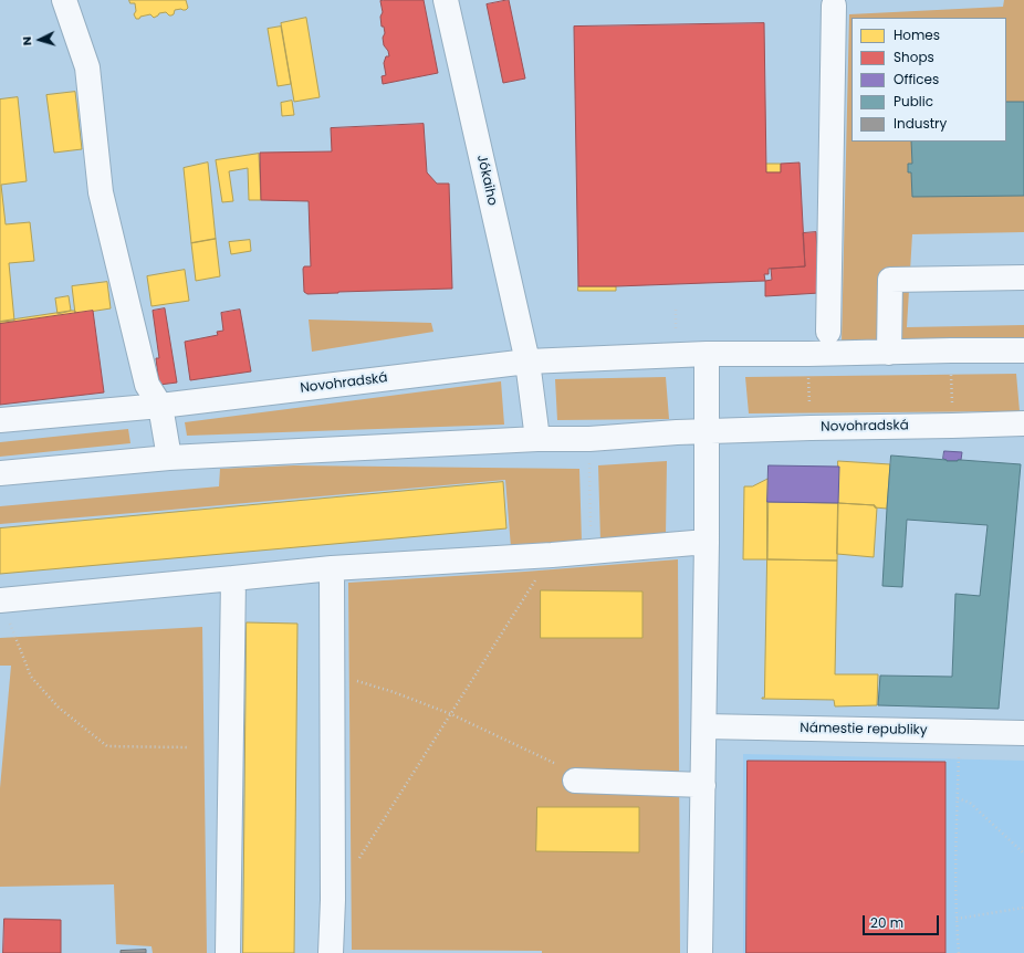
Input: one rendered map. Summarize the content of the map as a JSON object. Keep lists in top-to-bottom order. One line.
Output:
{"streets":{"street":["Jókaiho","Novohradská","Námestie republiky"]},"crossings":[["Jókaiho","Novohradská"]],"legend":["Homes","Shops","Offices","Public","Industry"],"scale_bar":"20 m","north":"left"}
